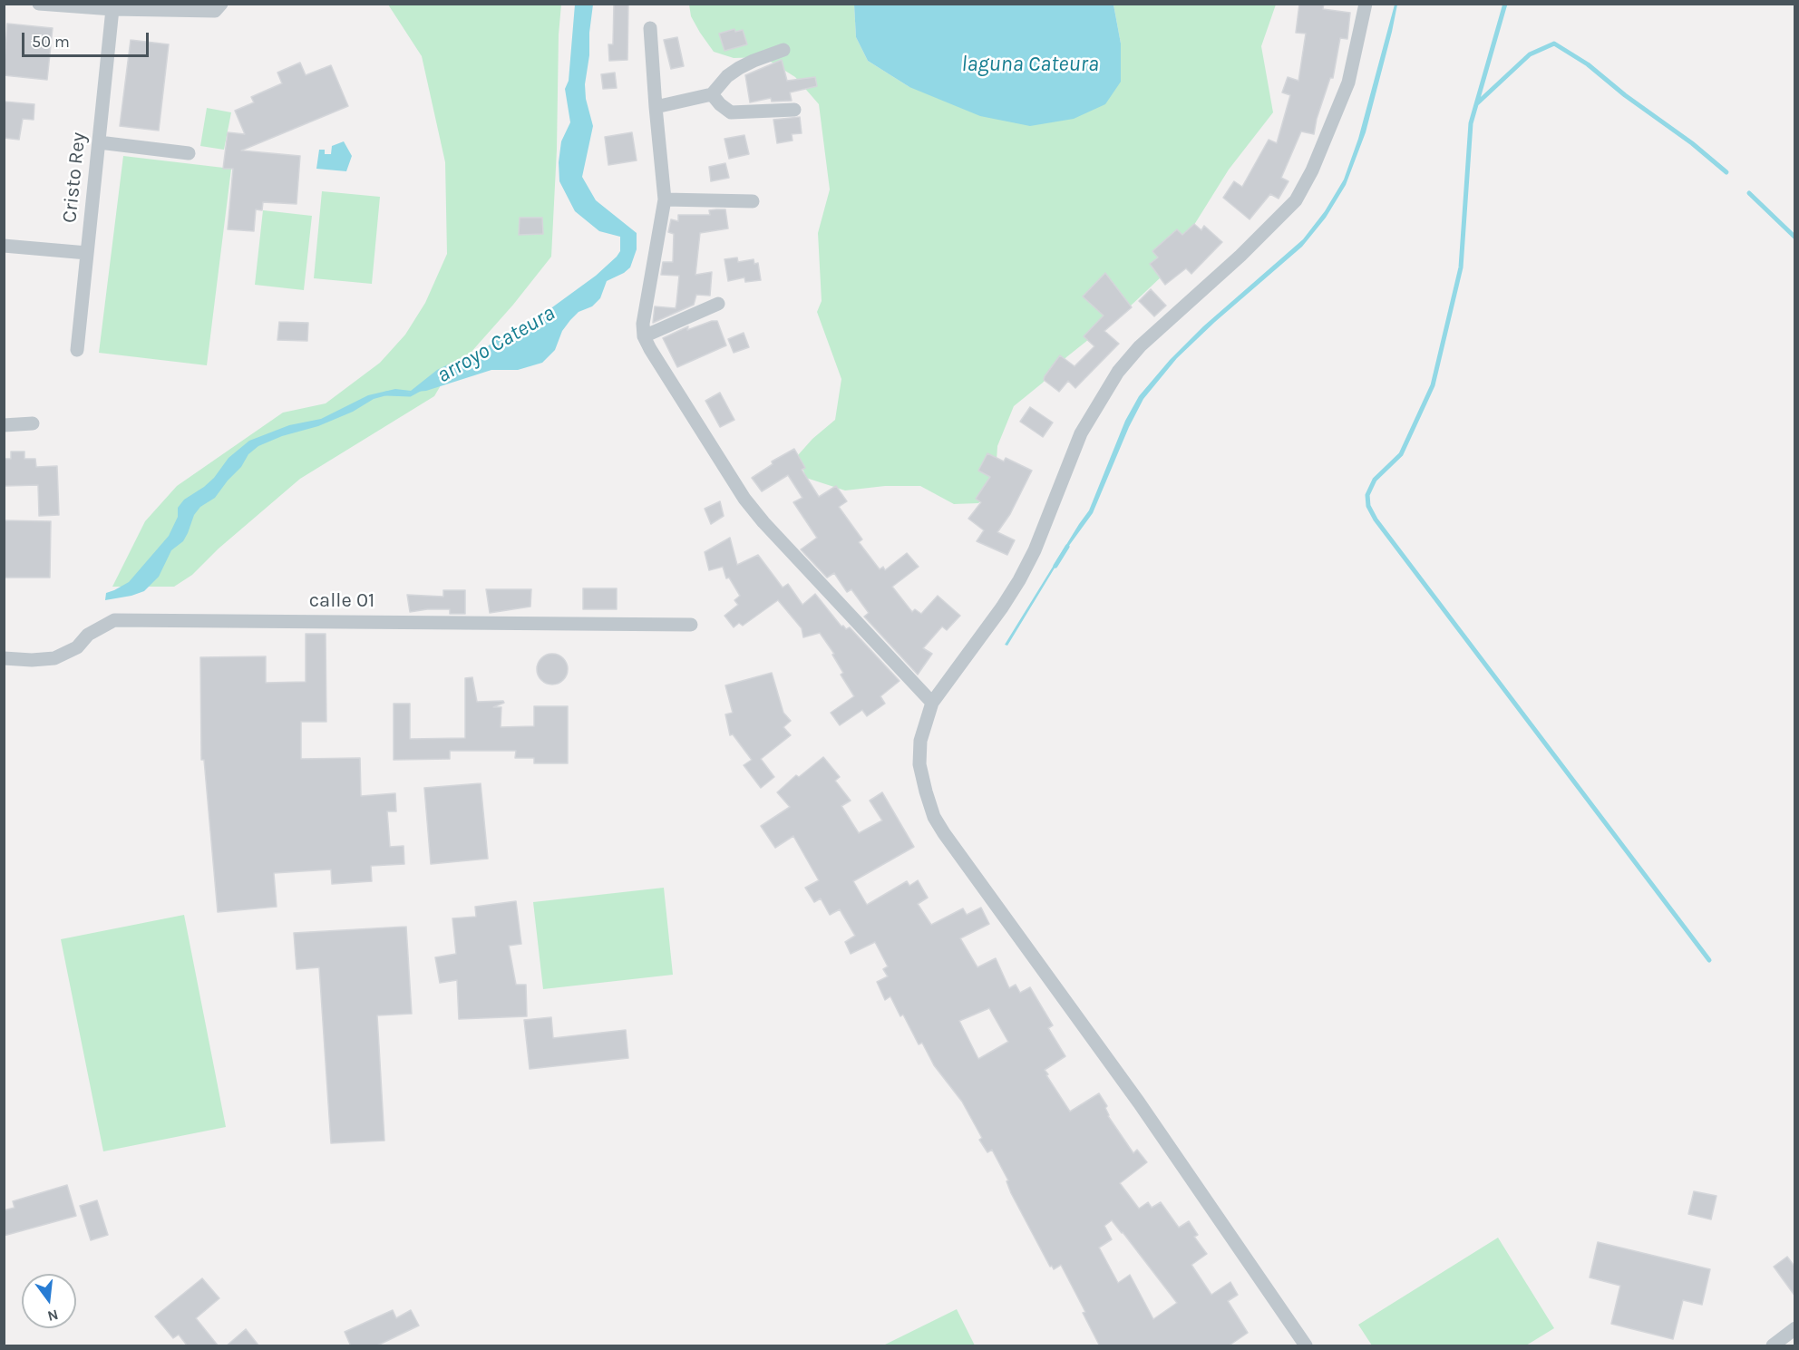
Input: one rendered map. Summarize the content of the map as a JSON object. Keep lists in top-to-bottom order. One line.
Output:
{"streets":{"street":["Cristo Rey","calle 01"]},"water":["laguna Cateura","arroyo Cateura"],"scale_bar":"50 m","north":"bottom"}
